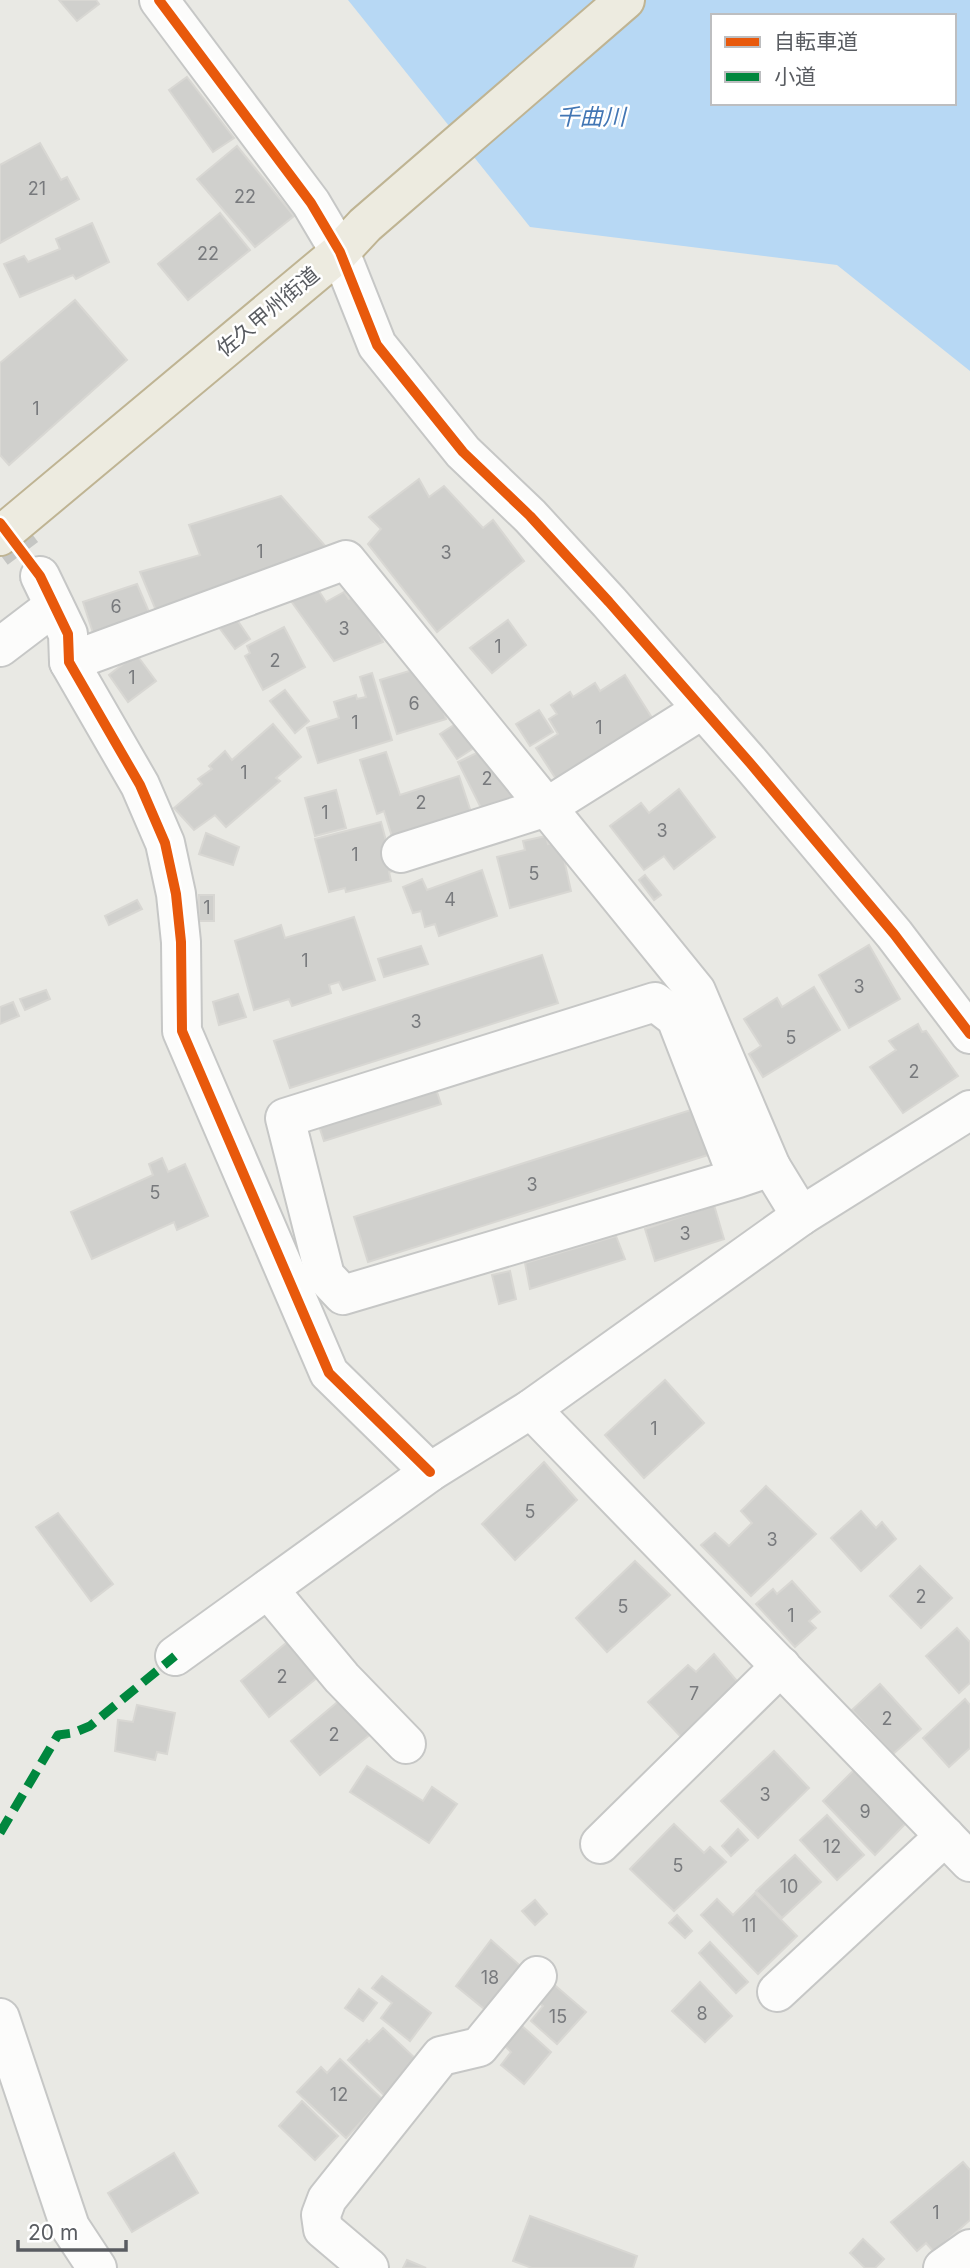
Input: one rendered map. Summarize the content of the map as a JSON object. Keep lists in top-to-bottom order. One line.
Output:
{"streets":{"highway":["佐久甲州街道"]},"water":["千曲川"],"house_numbers":["21","22","22","1","1","3","6","3","1","2","1","6","1","1","1","2","2","1","3","1","5","4","1","1","3","3","5","2","3","5","3","1","5","3","2","5","1","2","7","2","2","3","9","12","5","10","11","18","8","15","12","1"],"legend":["自転車道","小道"],"scale_bar":"20 m"}
